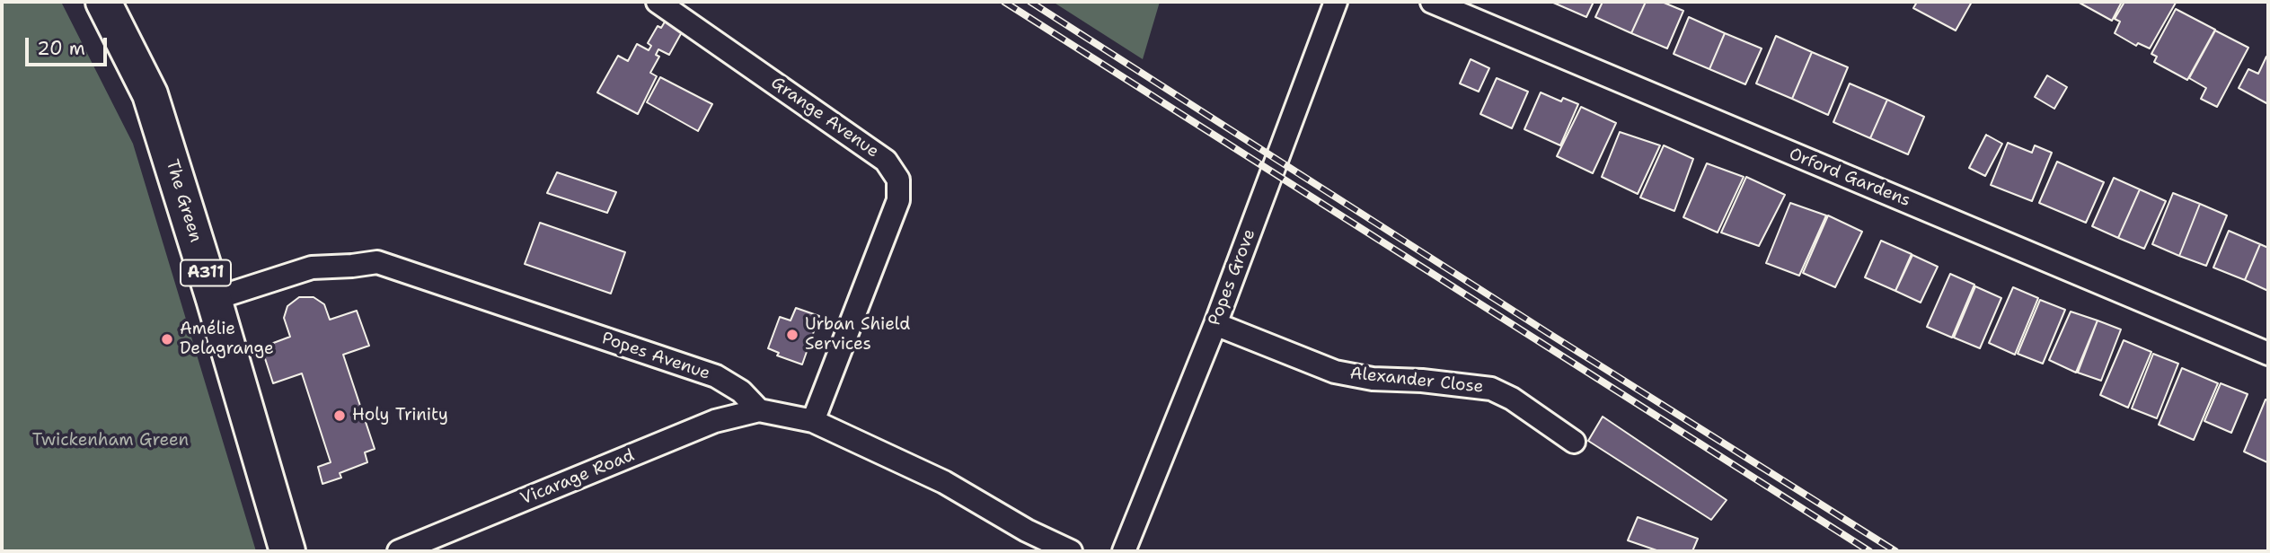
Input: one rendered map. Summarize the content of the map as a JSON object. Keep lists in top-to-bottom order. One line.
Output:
{"streets":{"main road":["The Green","A311"],"street":["Grange Avenue","Orford Gardens","Popes Grove","Popes Avenue","Alexander Close","Vicarage Road"]},"crossings":[["The Green","Popes Avenue"],["Popes Grove","Alexander Close"],["Popes Avenue","Vicarage Road"]],"parks":["Twickenham Green"],"places":["Urban Shield Services","Amélie Delagrange","Holy Trinity"],"scale_bar":"20 m"}
